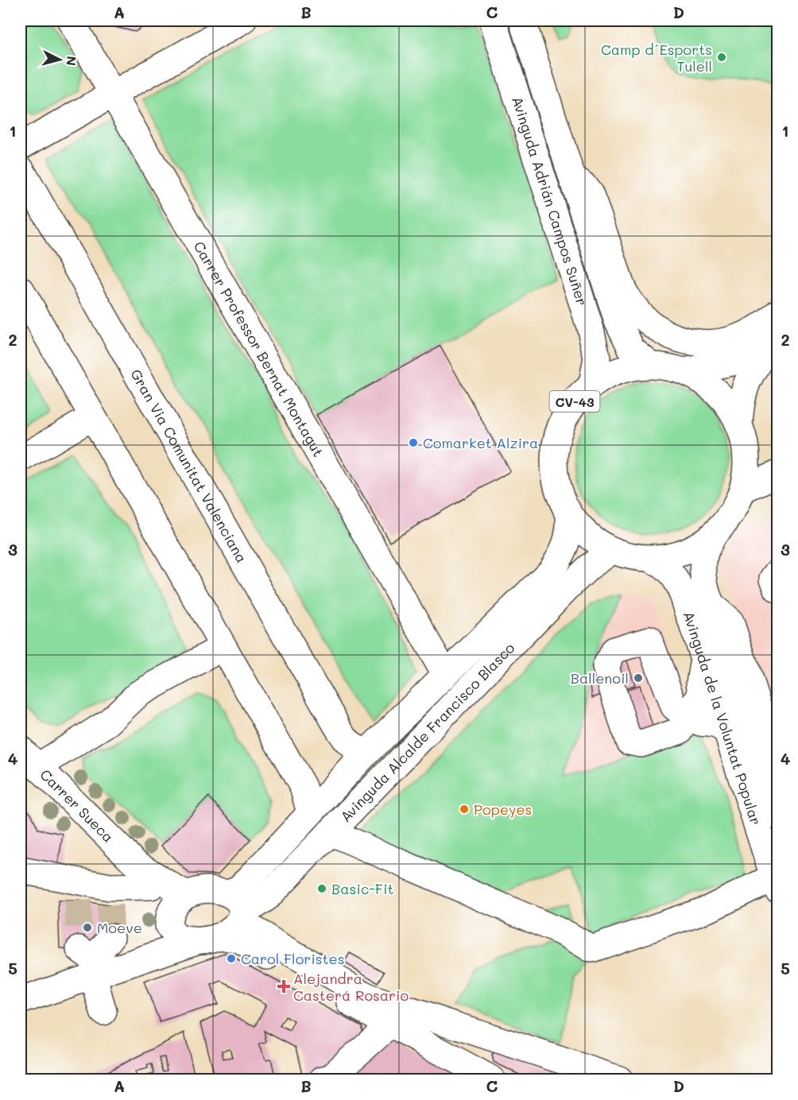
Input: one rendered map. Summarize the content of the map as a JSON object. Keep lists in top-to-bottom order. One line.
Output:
{"streets":{"street":["Avinguda Adrián Campos Suñer","Carrer Professor Bernat Montagut","CV-43","Gran Via Comunitat Valenciana","Avinguda de la Voluntat Popular","Avinguda Alcalde Francisco Blasco","Carrer Sueca"]},"crossings":[["Avinguda Adrián Campos Suñer","CV-43"],["Carrer Professor Bernat Montagut","Avinguda Alcalde Francisco Blasco"],["CV-43","Avinguda de la Voluntat Popular"],["CV-43","Avinguda Alcalde Francisco Blasco"],["Gran Via Comunitat Valenciana","Avinguda Alcalde Francisco Blasco"],["Avinguda Alcalde Francisco Blasco","Carrer Sueca"]],"places":{"other":["Camp d´Esports Tulell","Comarket Alzira","Ballenoil","Popeyes","Basic-Fit","Moeve","Carol Floristes"],"health":["Alejandra Casterá Rosario"]},"north":"right","grid":{"columns":["A","B","C","D"],"rows":["1","2","3","4","5"]}}
